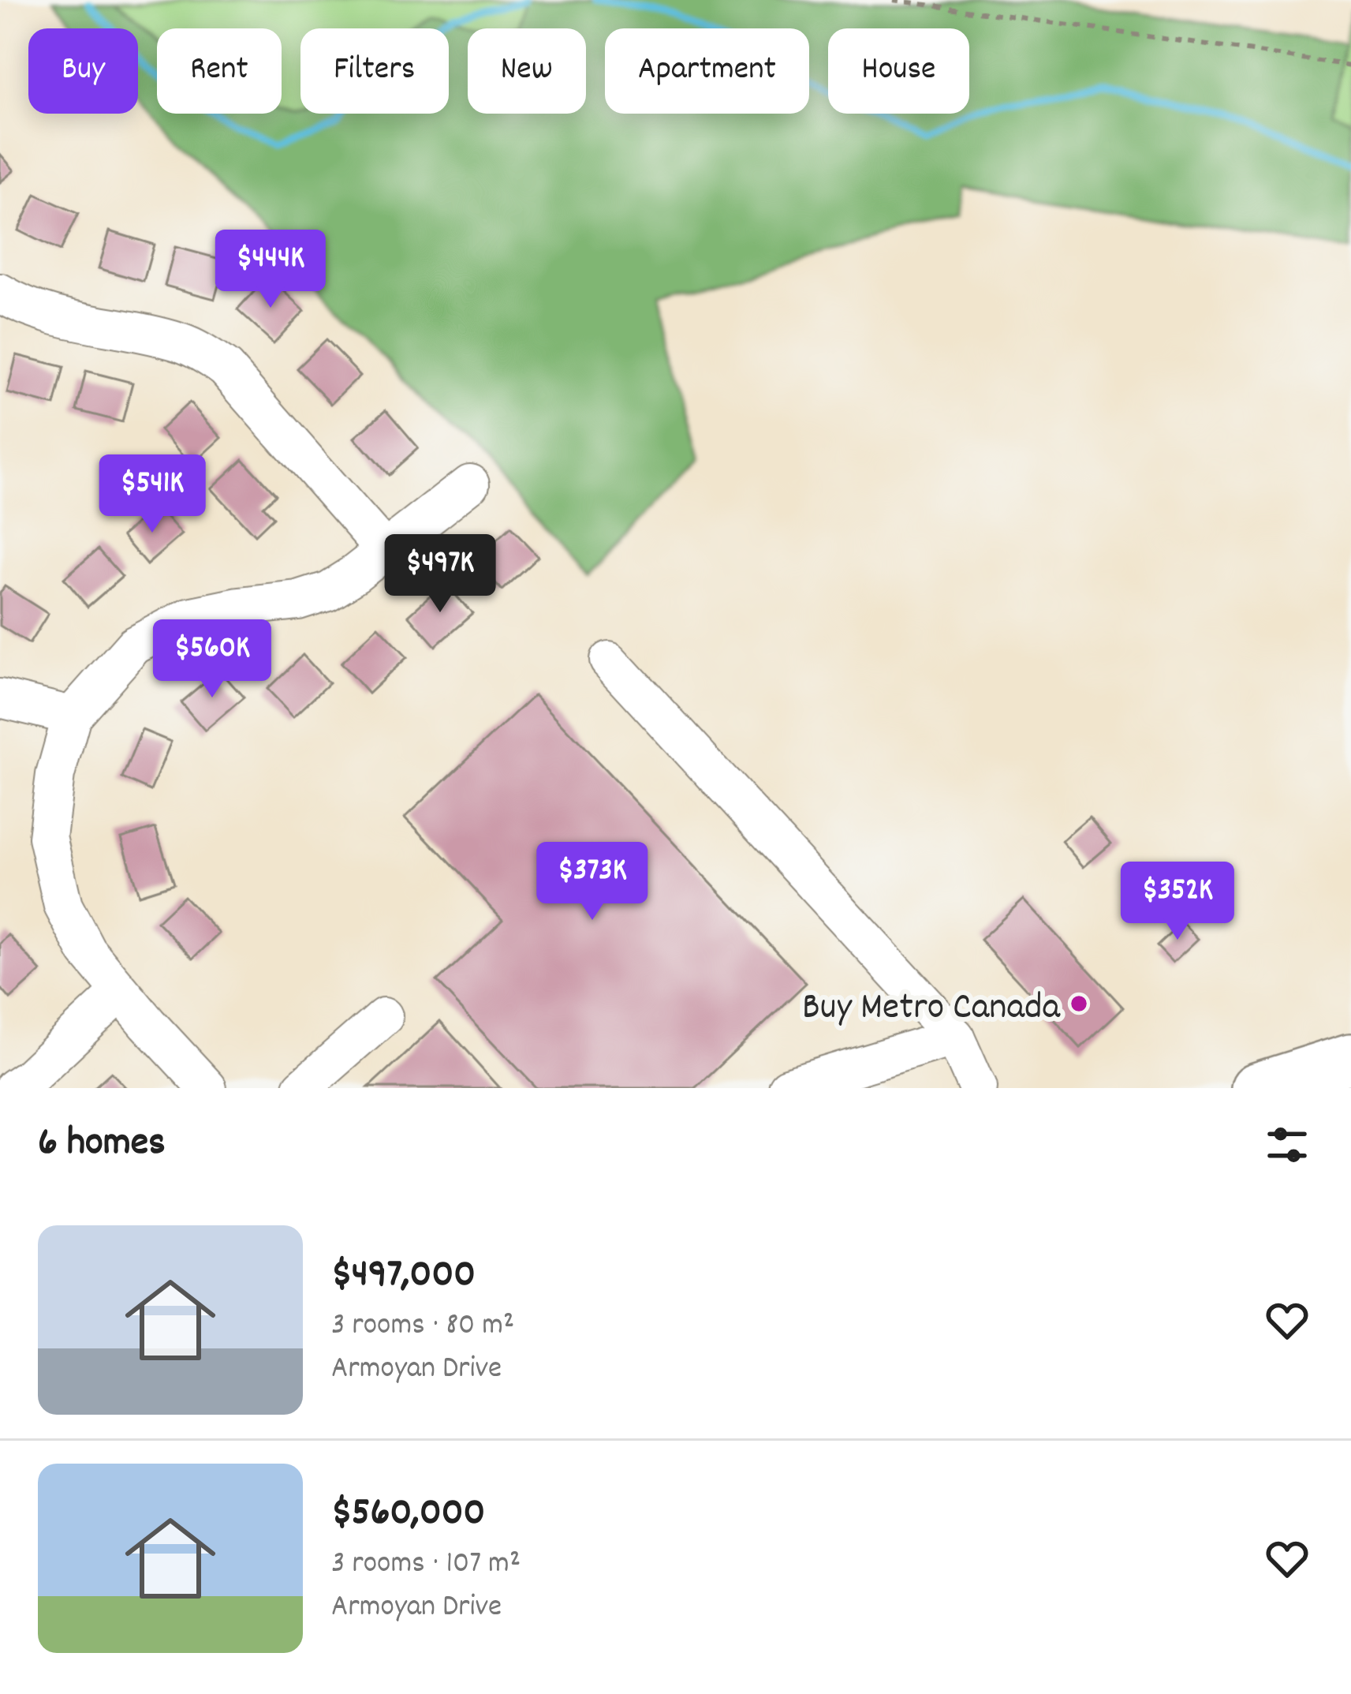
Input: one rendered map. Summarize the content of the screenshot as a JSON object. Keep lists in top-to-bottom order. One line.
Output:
{"places":["Buy Metro Canada"],"page":{"chip":["Buy","Rent","Filters","New","Apartment","House"],"price":["$444K","$541K","$497K","$560K","$373K","$352K"],"heading":"6 homes","list":[{"name":"$497,000","note":"3 rooms · 80 m² · Armoyan Drive"},{"name":"$560,000","note":"3 rooms · 107 m² · Armoyan Drive"}]}}
